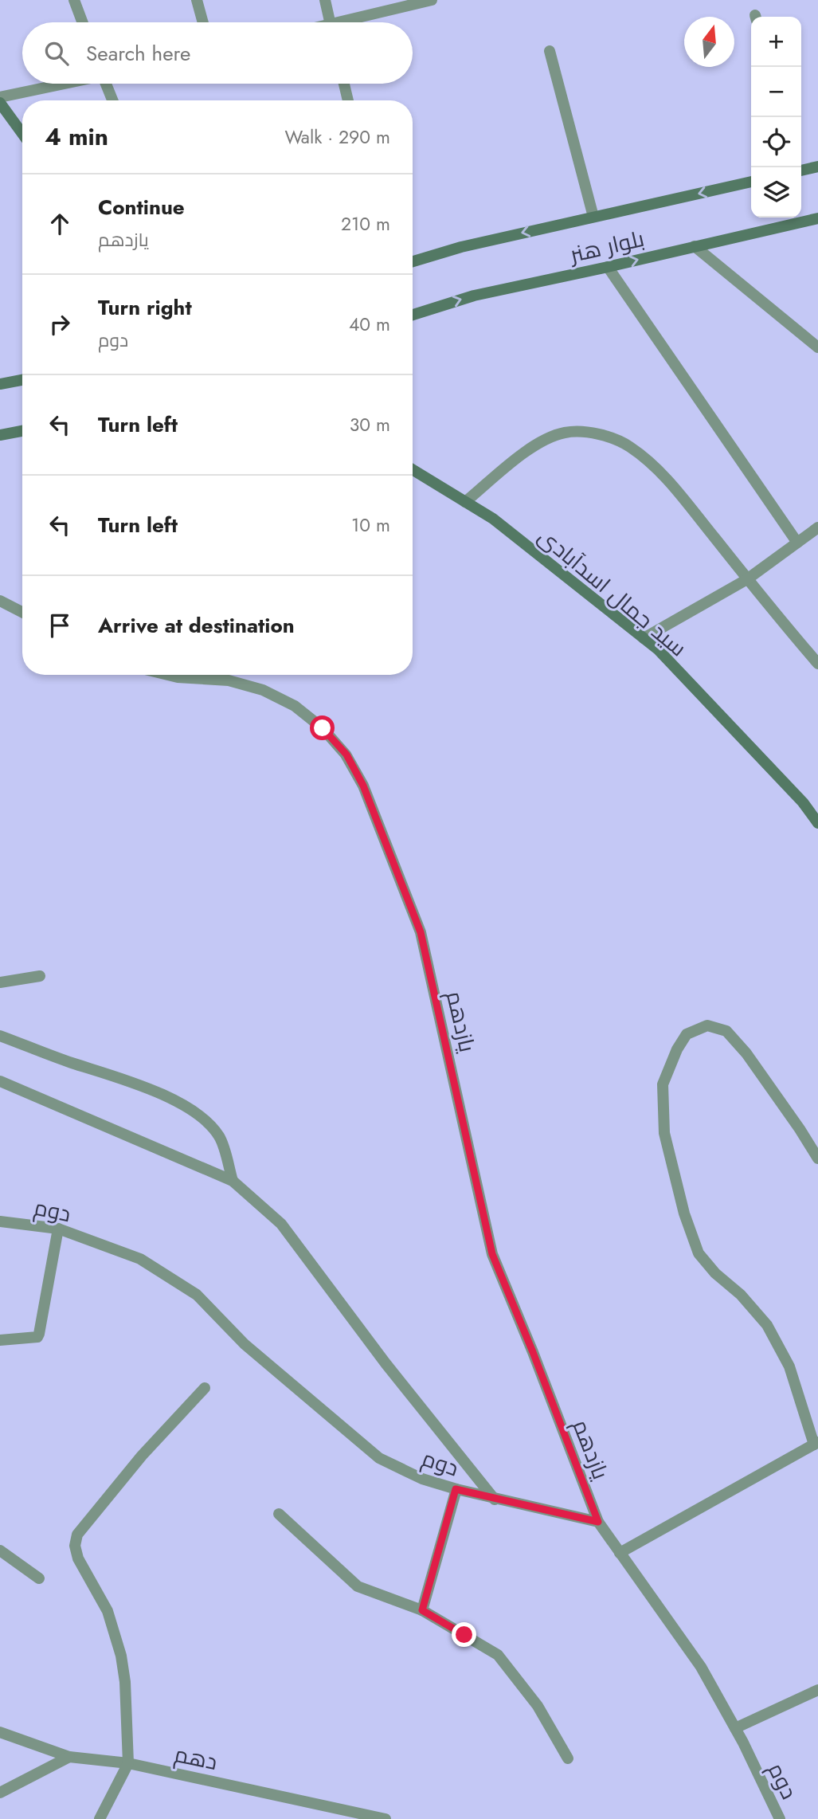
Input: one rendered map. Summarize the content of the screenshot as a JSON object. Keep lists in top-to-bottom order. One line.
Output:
{"streets":{"main road":["بلوار هنر","سید جمال اسدآبادی"],"street":["یازدهم","دوم","دهم"]},"crossings":[["یازدهم","دوم"]],"north":"top","page":{"map_buttons":["+","−"],"search":"Search here","heading":["4 min","Walk · 290 m"],"list":[["Continue","یازدهم","210 m"],["Turn right","دوم","40 m"],["Turn left","30 m"],["Turn left","10 m"],"Arrive at destination"]}}
